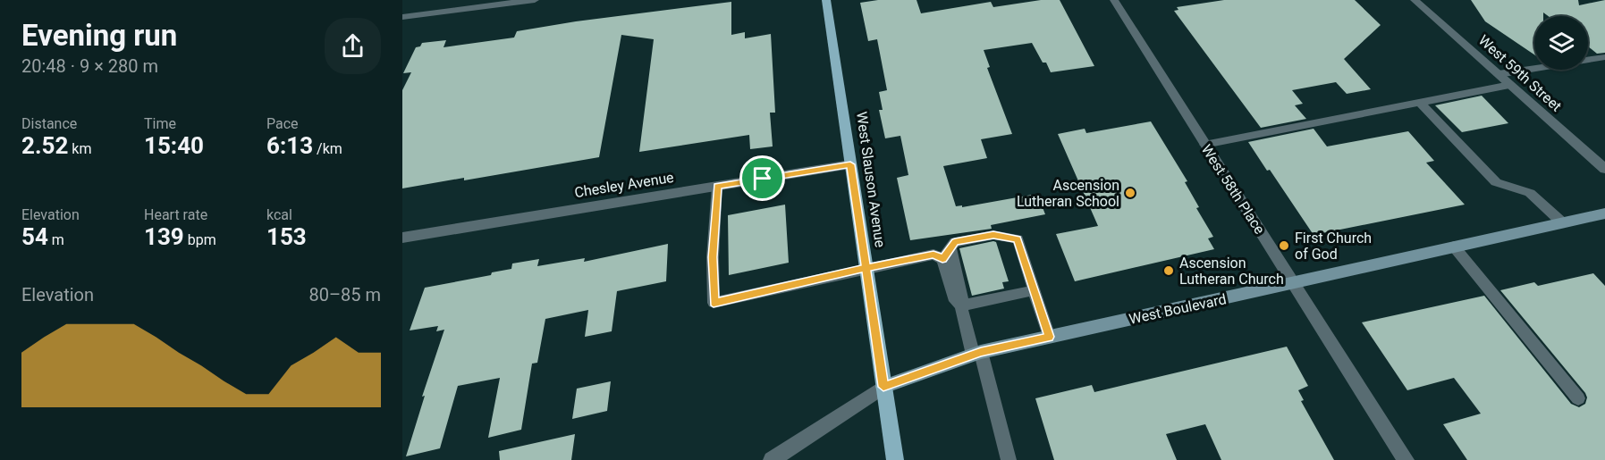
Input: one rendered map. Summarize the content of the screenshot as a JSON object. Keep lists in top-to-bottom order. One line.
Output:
{"streets":{"main road":["West Slauson Avenue","West Boulevard"],"street":["West 59th Street","Chesley Avenue","West 58th Place"]},"crossings":[["West Slauson Avenue","Chesley Avenue"],["West Slauson Avenue","West Boulevard"],["West 58th Place","West Boulevard"]],"places":["Ascension Lutheran School","First Church of God","Ascension Lutheran Church"],"page":{"heading":["Evening run","20:48 · 9 × 280 m"],"stats":[["Distance","2.52 km"],["Time","15:40"],["Pace","6:13 /km"],["Elevation","54 m"],["Heart rate","139 bpm"],["kcal","153"]],"chart":["Elevation","80–85 m"]}}
